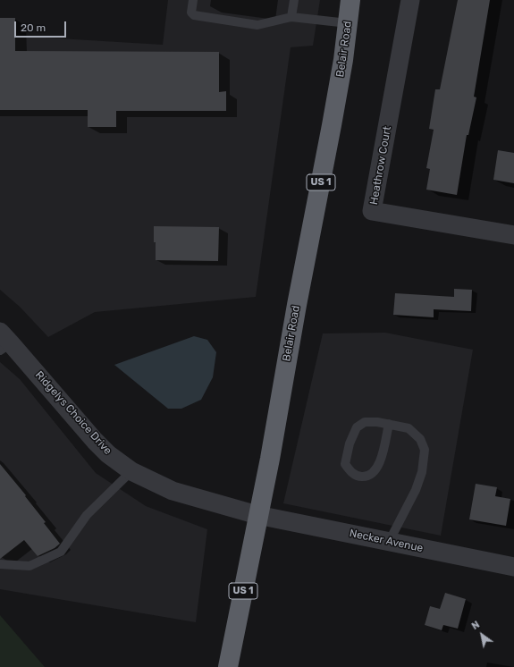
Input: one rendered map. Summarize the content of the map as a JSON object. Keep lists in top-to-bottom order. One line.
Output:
{"streets":{"highway":["Belair Road","US 1"],"street":["Heathrow Court","Ridgelys Choice Drive","Necker Avenue"]},"crossings":[["Belair Road","Ridgelys Choice Drive"],["Belair Road","Necker Avenue"],["Ridgelys Choice Drive","Necker Avenue"]],"scale_bar":"20 m","north":"top left"}
